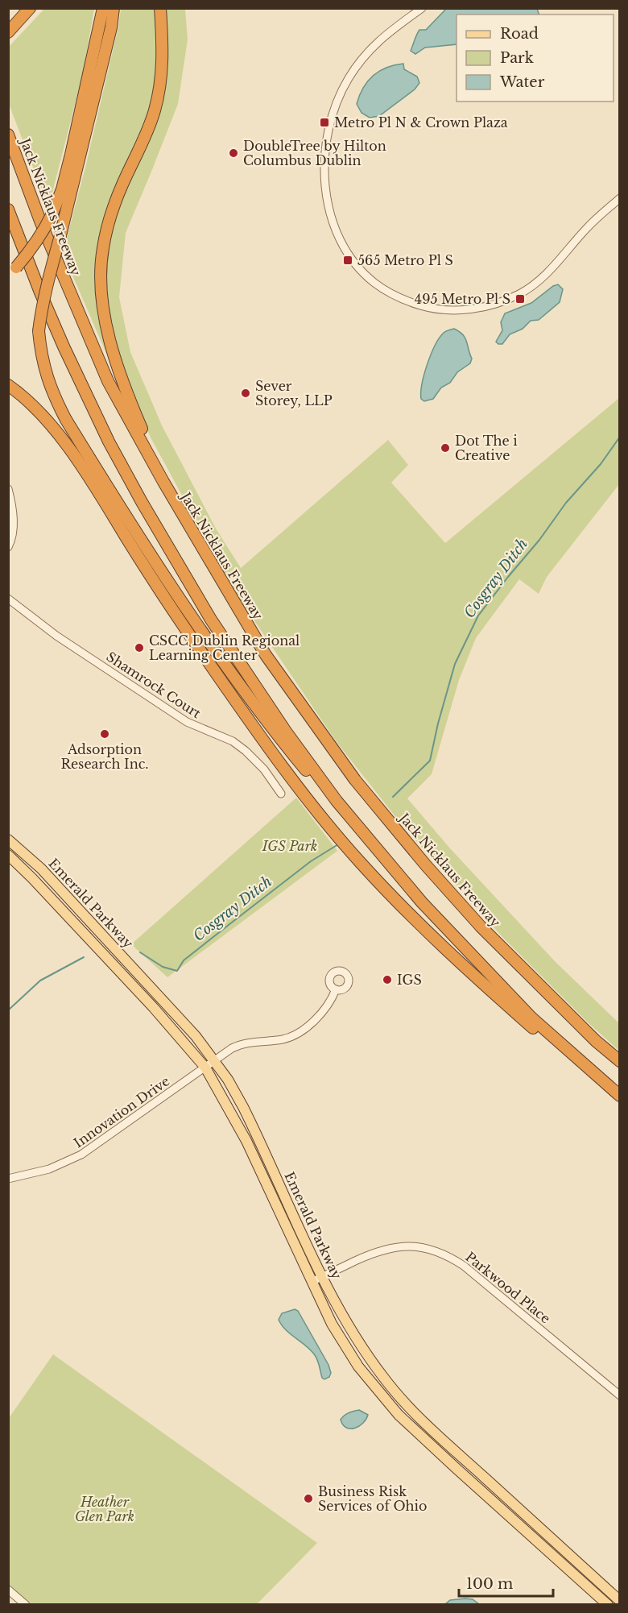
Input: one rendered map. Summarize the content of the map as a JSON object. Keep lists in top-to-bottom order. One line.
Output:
{"streets":{"highway":["Jack Nicklaus Freeway"],"main road":["Emerald Parkway"],"street":["Shamrock Court","Innovation Drive","Parkwood Place"]},"crossings":[["Emerald Parkway","Innovation Drive"],["Emerald Parkway","Parkwood Place"]],"water":["Cosgray Ditch"],"parks":["IGS Park","Heather Glen Park"],"places":{"transit":["Metro Pl N & Crown Plaza","565 Metro Pl S","495 Metro Pl S"],"other":["DoubleTree by Hilton Columbus Dublin","Sever Storey, LLP","Dot The i Creative","CSCC Dublin Regional Learning Center","Adsorption Research Inc.","IGS","Business Risk Services of Ohio"]},"legend":["Road","Park","Water"],"scale_bar":"100 m"}
